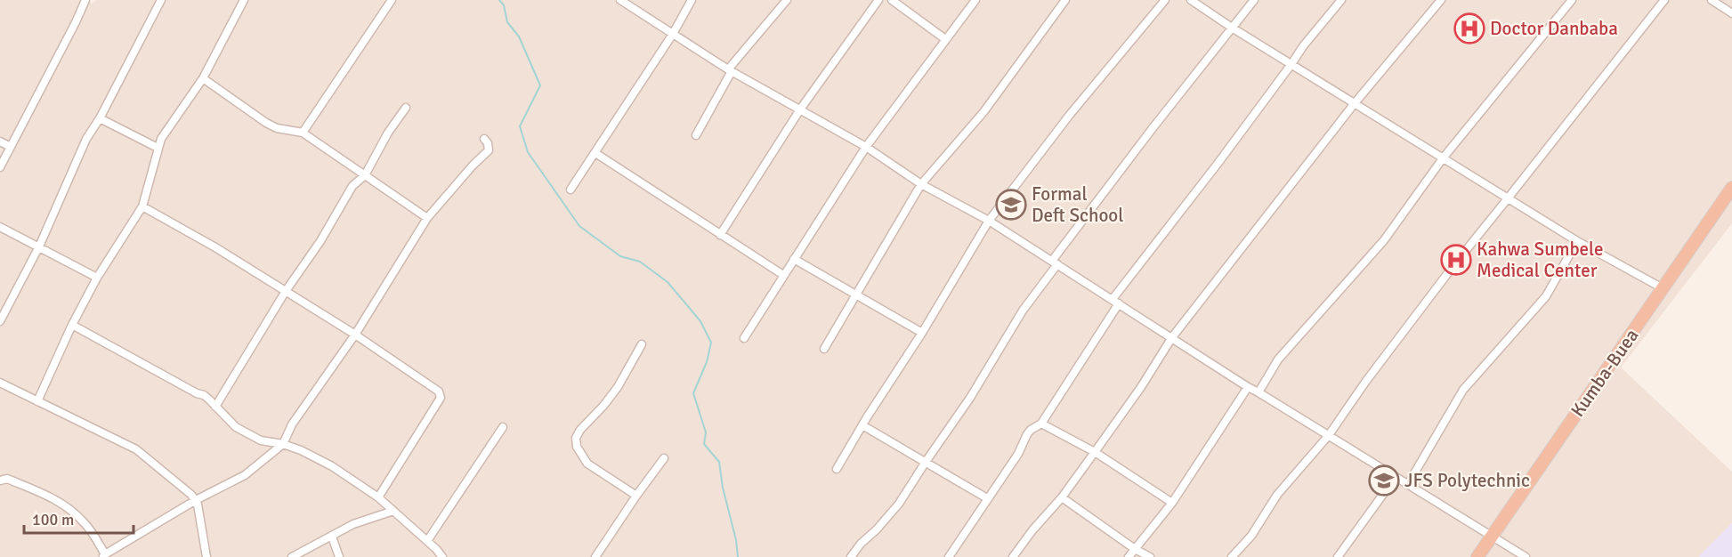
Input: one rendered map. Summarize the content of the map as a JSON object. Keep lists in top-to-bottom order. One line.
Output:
{"streets":{"highway":["Kumba-Buea"]},"places":{"hospital":["Doctor Danbaba","Kahwa Sumbele Medical Center"],"school or university":["Formal Deft School","JFS Polytechnic"]},"scale_bar":"100 m"}
